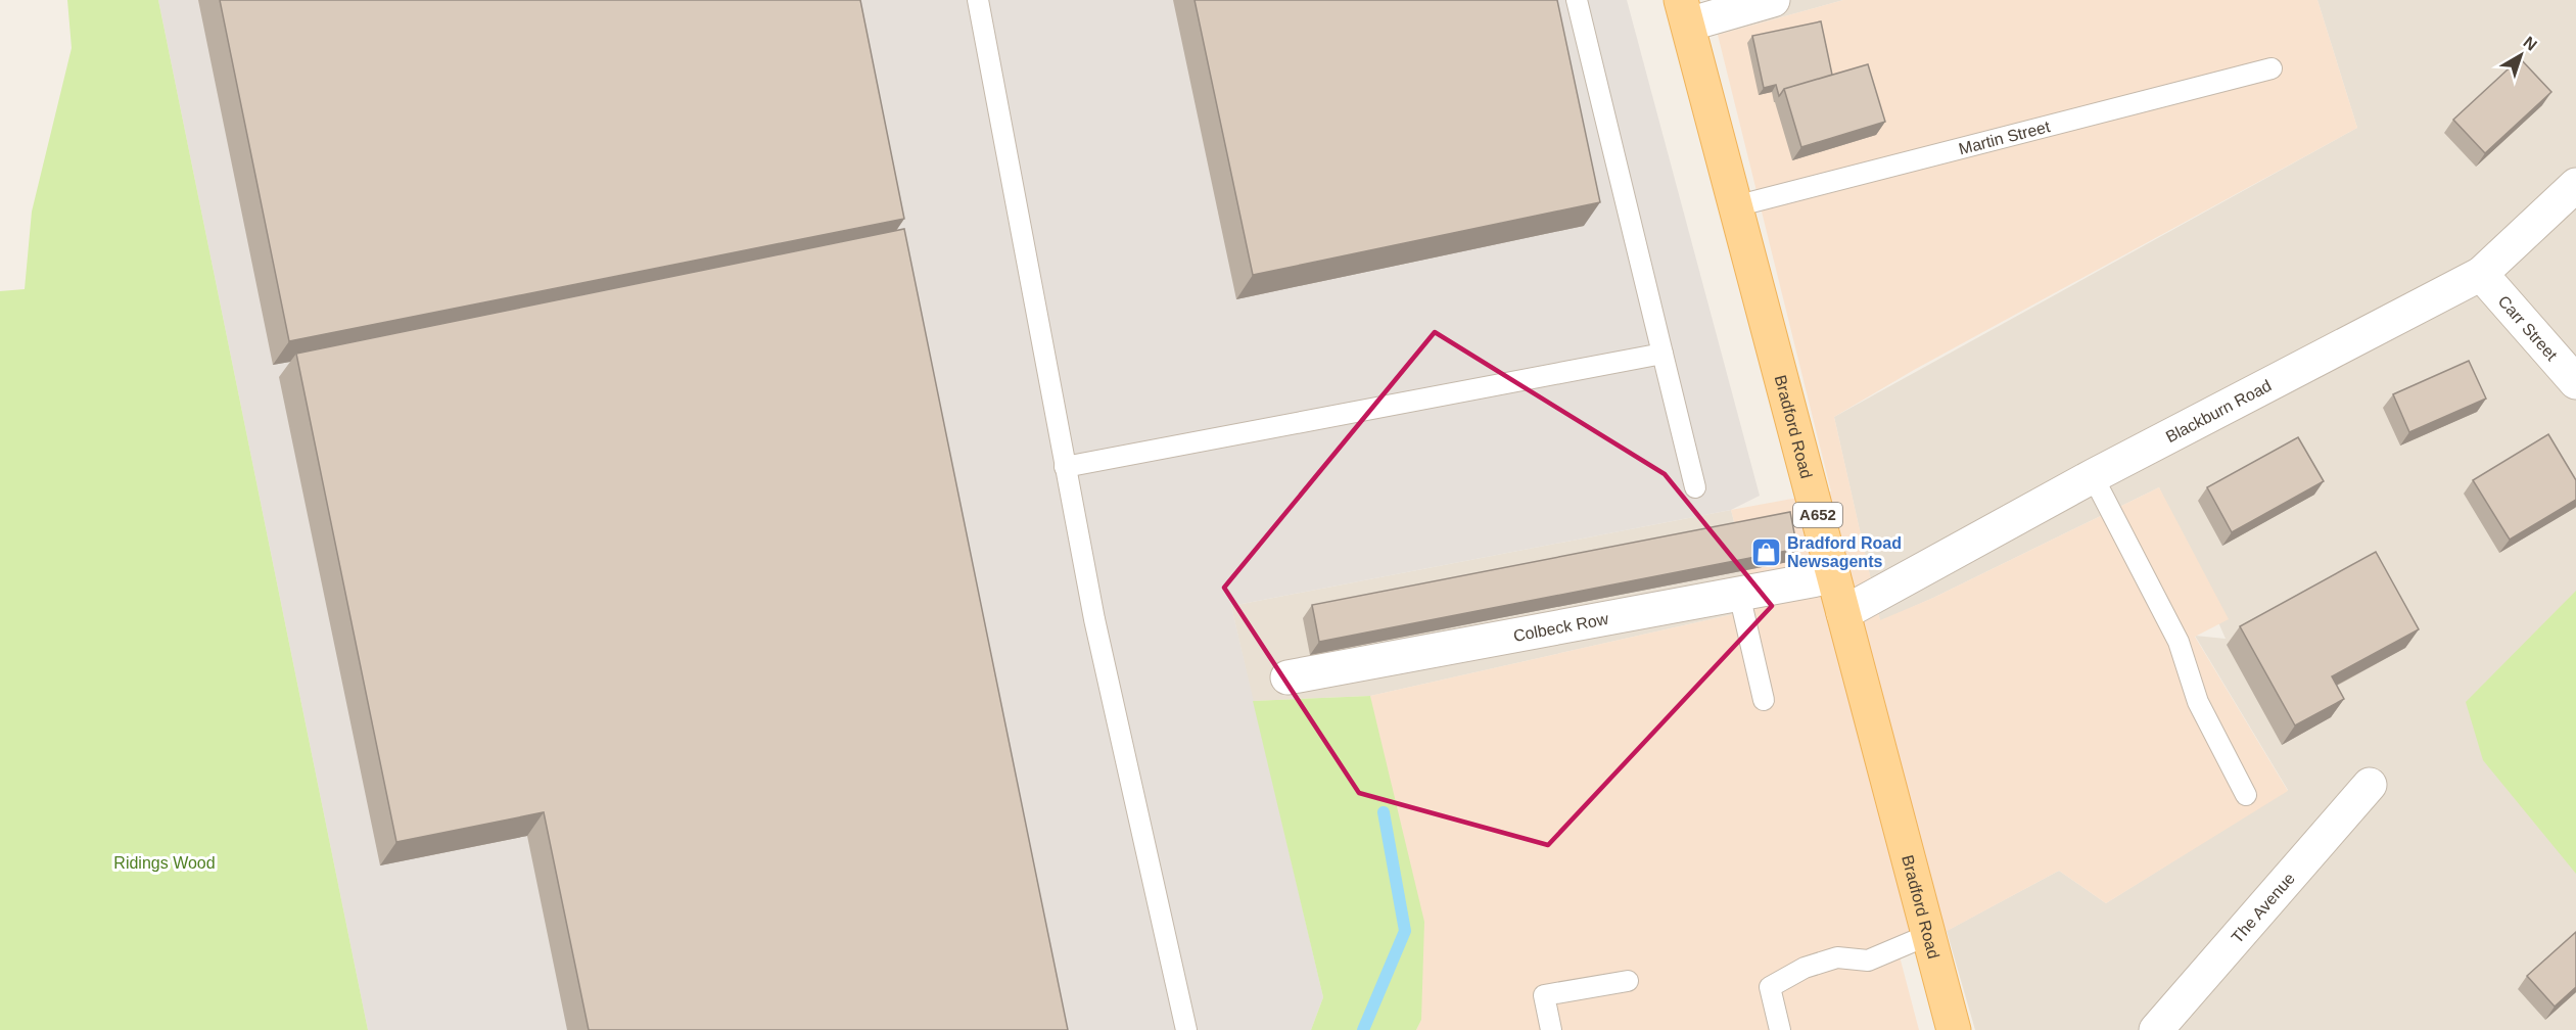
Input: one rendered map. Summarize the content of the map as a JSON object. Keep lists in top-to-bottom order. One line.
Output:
{"streets":{"main road":["Bradford Road","A652"],"street":["Carr Street","Blackburn Road","Colbeck Row","The Avenue"],"lane":["Martin Street"]},"crossings":[["Martin Street","Bradford Road"],["Carr Street","Blackburn Road"],["Blackburn Road","Bradford Road"],["Bradford Road","Colbeck Row"]],"parks":["Ridings Wood"],"places":{"shop":["Bradford Road Newsagents"]},"north":"top right"}
